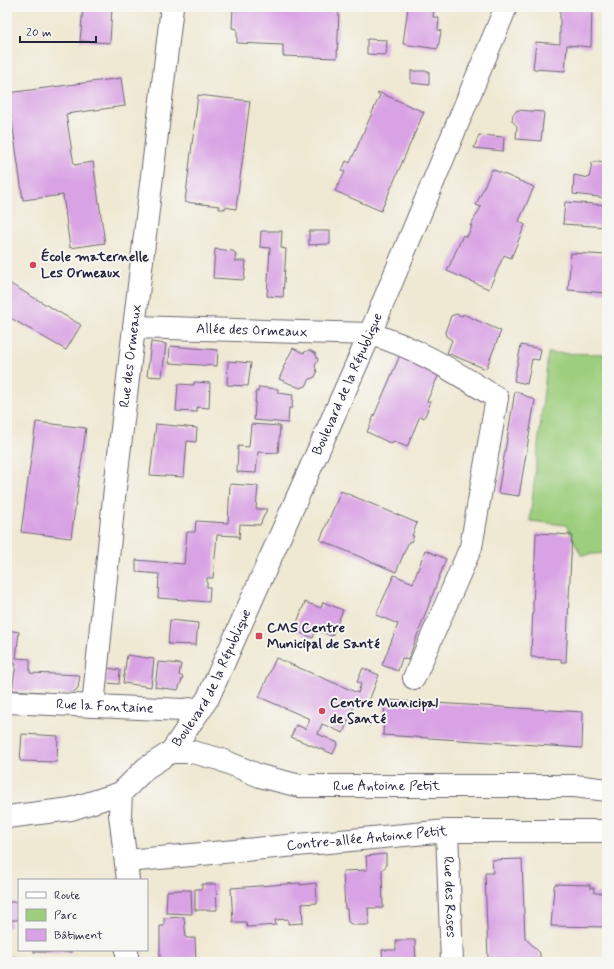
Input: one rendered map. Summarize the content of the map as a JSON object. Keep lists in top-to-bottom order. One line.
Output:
{"streets":{"street":["Allée des Ormeaux","Rue des Ormeaux","Boulevard de la République","Rue la Fontaine","Rue Antoine Petit","Contre-allée Antoine Petit","Rue des Roses"]},"crossings":[["Allée des Ormeaux","Rue des Ormeaux"],["Allée des Ormeaux","Boulevard de la République"],["Rue des Ormeaux","Rue la Fontaine"],["Boulevard de la République","Rue la Fontaine"],["Boulevard de la République","Rue Antoine Petit"],["Contre-allée Antoine Petit","Rue des Roses"]],"places":{"other":["École maternelle Les Ormeaux","Centre Municipal de Santé"],"transit":["CMS Centre Municipal de Santé"]},"legend":["Route","Parc","Bâtiment"],"scale_bar":"20 m"}
